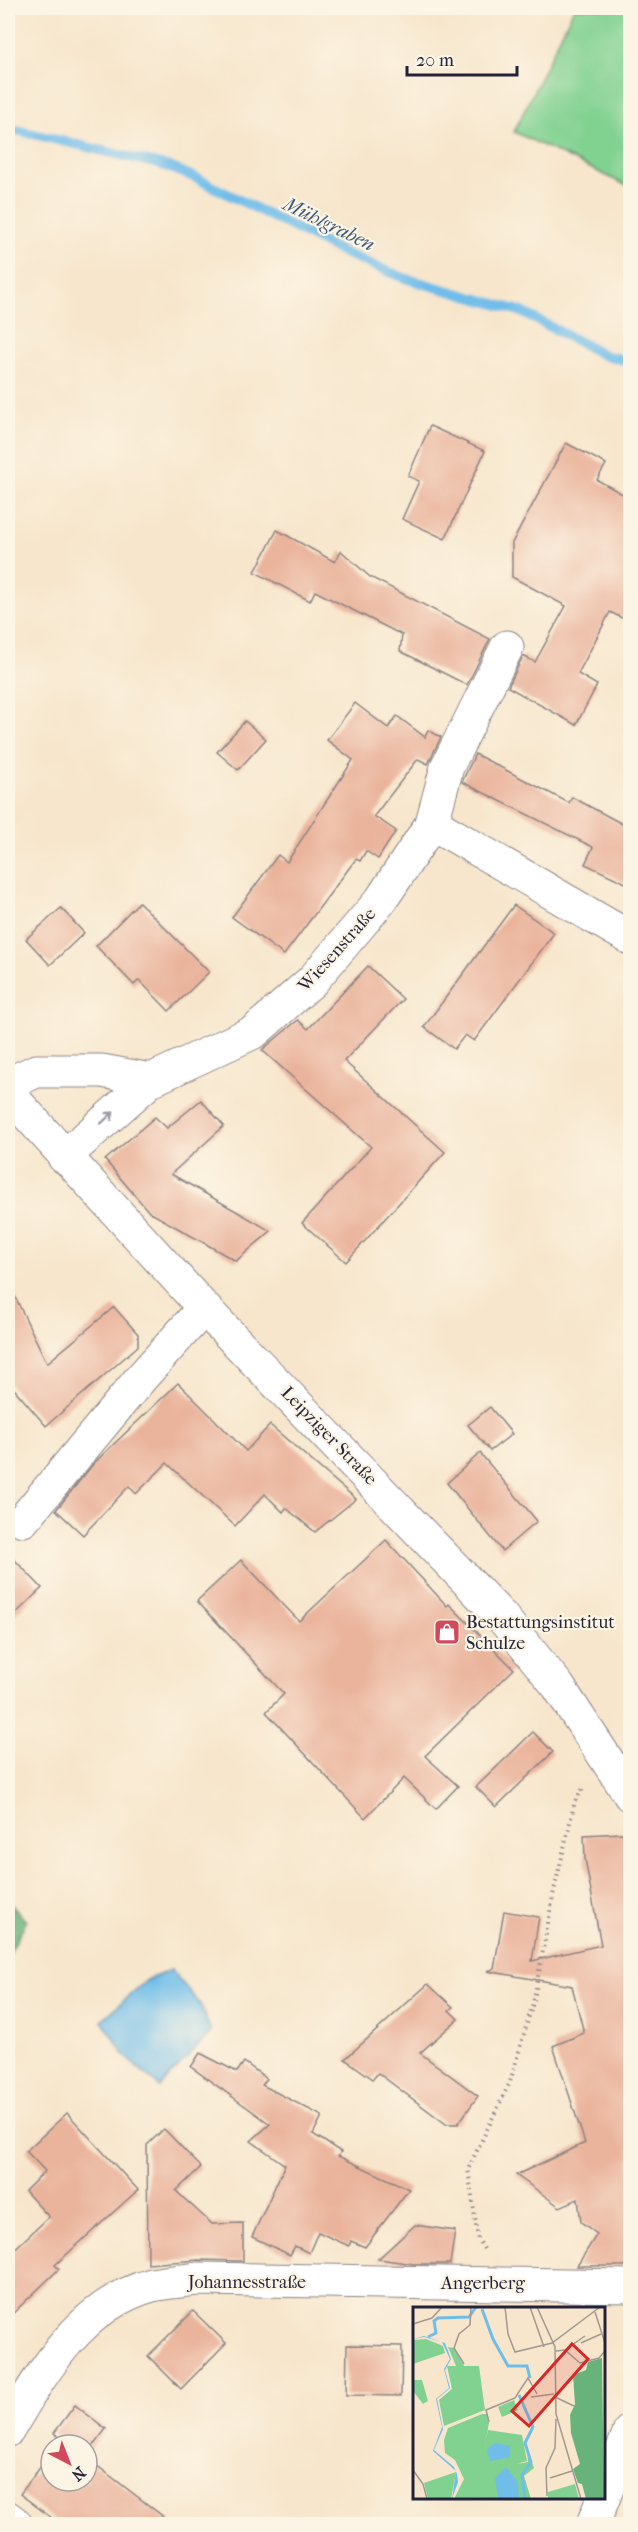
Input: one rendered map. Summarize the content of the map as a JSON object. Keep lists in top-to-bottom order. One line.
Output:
{"streets":{"street":["Wiesenstraße","Leipziger Straße","Johannesstraße","Angerberg"]},"crossings":[["Wiesenstraße","Leipziger Straße"],["Johannesstraße","Angerberg"]],"water":["Mühlgraben"],"places":{"shop":["Bestattungsinstitut Schulze"]},"scale_bar":"20 m","north":"bottom right"}
